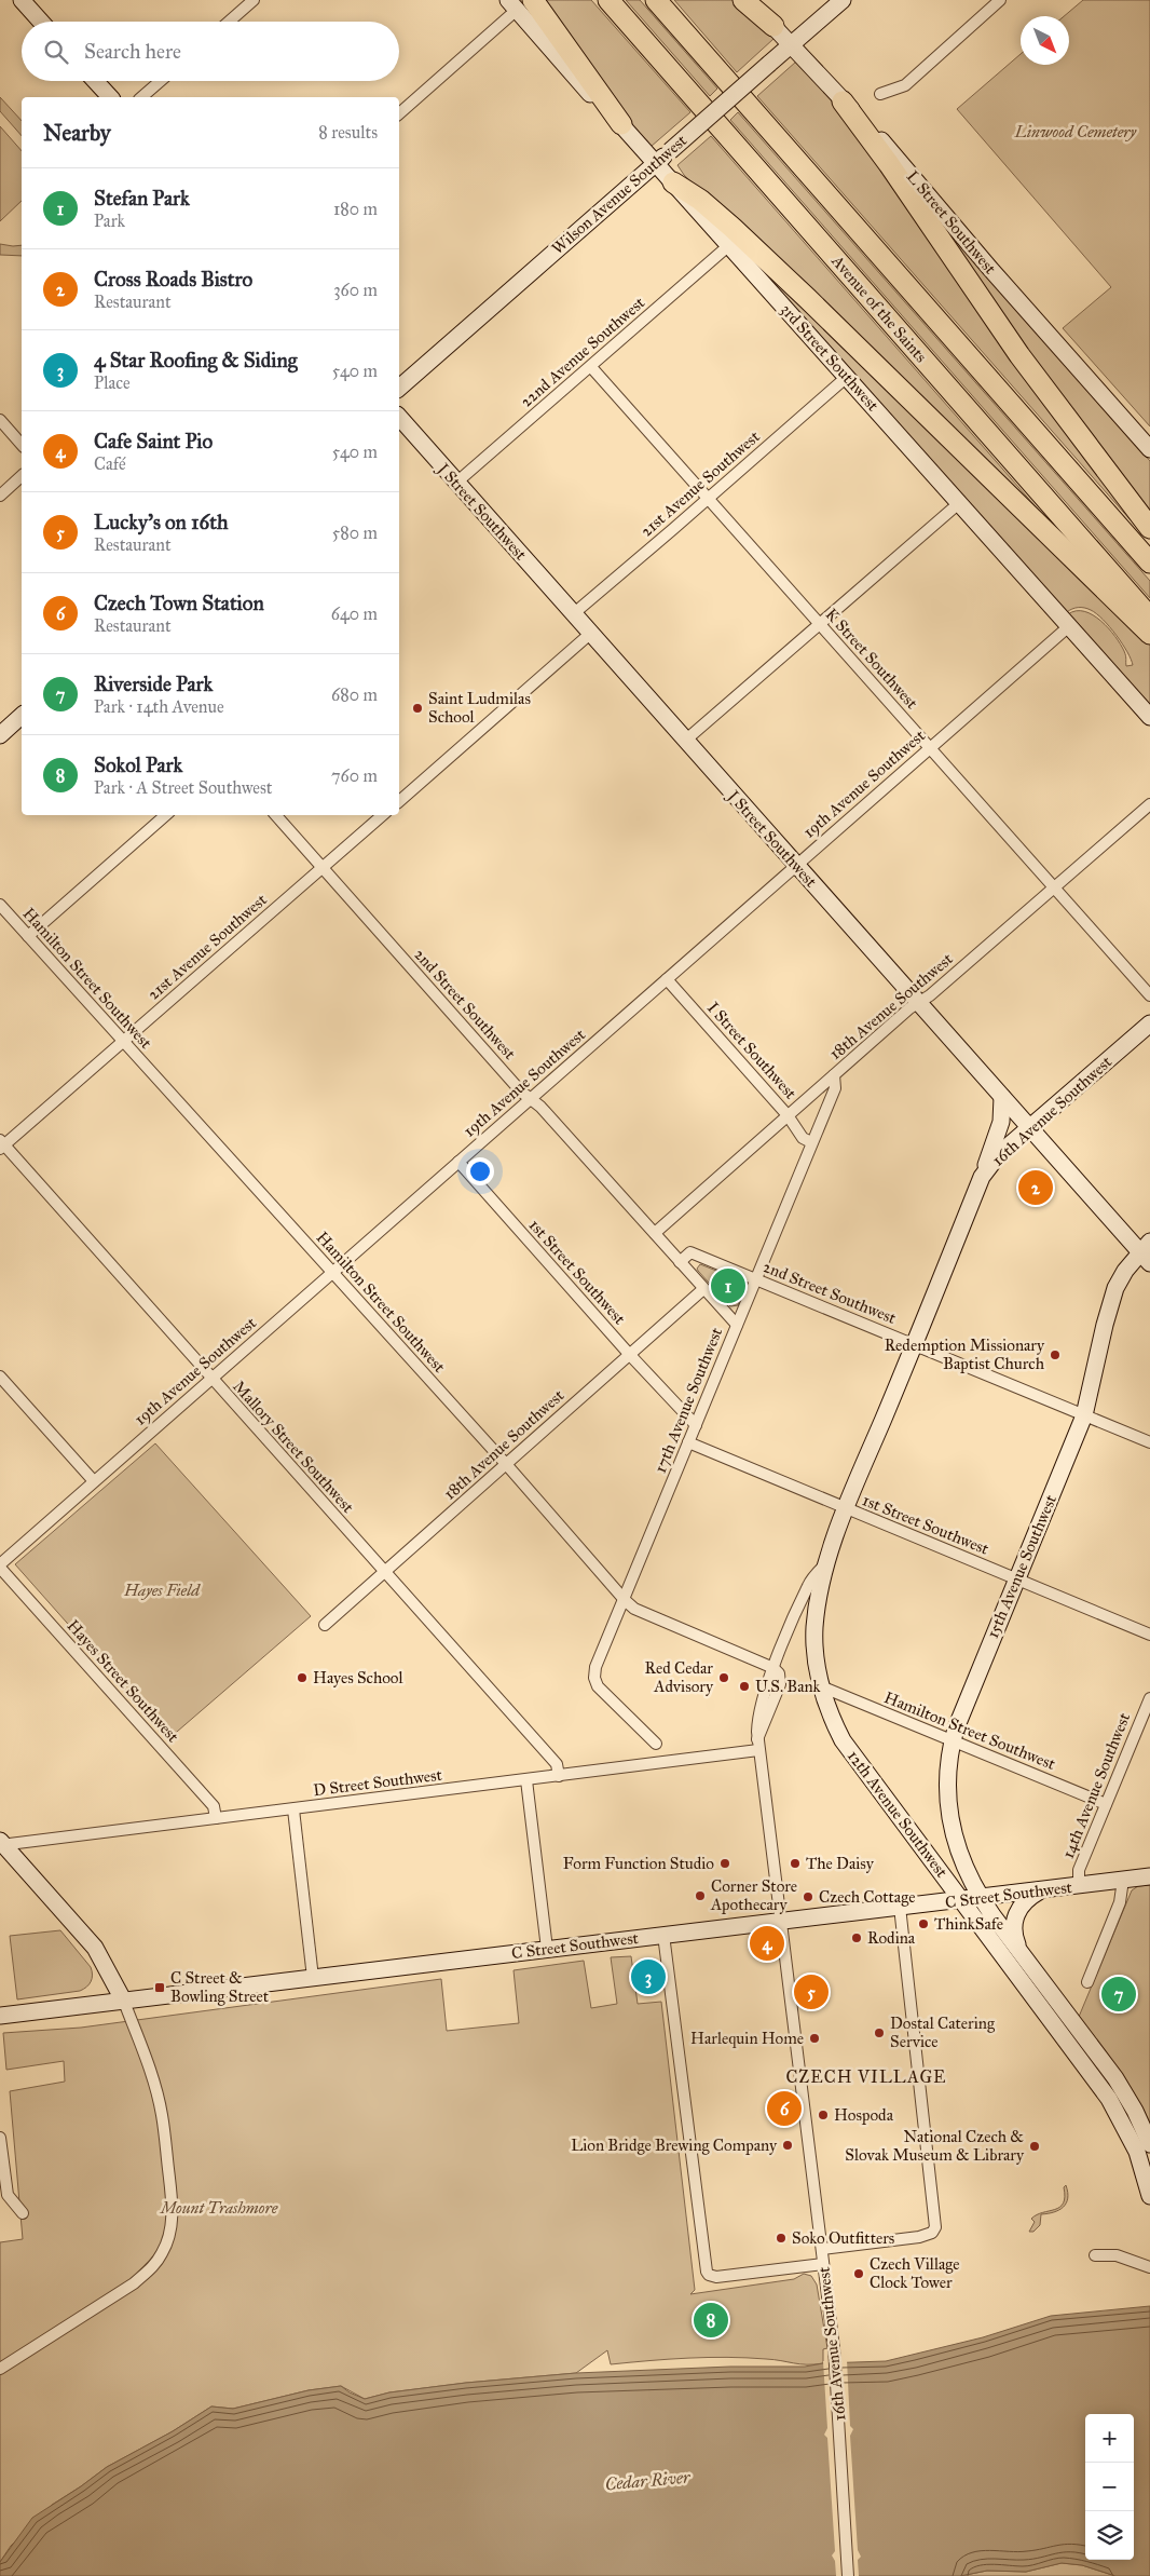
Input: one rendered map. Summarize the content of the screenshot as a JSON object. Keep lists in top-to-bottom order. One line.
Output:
{"streets":{"highway":["Avenue of the Saints"],"main road":["Wilson Avenue Southwest","L Street Southwest","3rd Street Southwest","J Street Southwest","16th Avenue Southwest","15th Avenue Southwest","12th Avenue Southwest","C Street Southwest"],"street":["22nd Avenue Southwest","21st Avenue Southwest","K Street Southwest","19th Avenue Southwest","Hamilton Street Southwest","2nd Street Southwest","18th Avenue Southwest","I Street Southwest","1st Street Southwest","17th Avenue Southwest","Mallory Street Southwest","Hayes Street Southwest","D Street Southwest","14th Avenue Southwest"]},"crossings":[["Wilson Avenue Southwest","L Street Southwest"],["Wilson Avenue Southwest","3rd Street Southwest"],["22nd Avenue Southwest","3rd Street Southwest"],["22nd Avenue Southwest","J Street Southwest"],["22nd Avenue Southwest","K Street Southwest"],["3rd Street Southwest","21st Avenue Southwest"],["3rd Street Southwest","19th Avenue Southwest"],["21st Avenue Southwest","J Street Southwest"],["21st Avenue Southwest","K Street Southwest"],["21st Avenue Southwest","Hamilton Street Southwest"],["21st Avenue Southwest","2nd Street Southwest"],["21st Avenue Southwest","Mallory Street Southwest"],["J Street Southwest","19th Avenue Southwest"],["J Street Southwest","18th Avenue Southwest"],["J Street Southwest","16th Avenue Southwest"],["J Street Southwest","15th Avenue Southwest"],["K Street Southwest","19th Avenue Southwest"],["K Street Southwest","18th Avenue Southwest"],["19th Avenue Southwest","Hamilton Street Southwest"],["19th Avenue Southwest","2nd Street Southwest"],["19th Avenue Southwest","I Street Southwest"],["19th Avenue Southwest","1st Street Southwest"],["19th Avenue Southwest","Mallory Street Southwest"],["19th Avenue Southwest","Hayes Street Southwest"],["Hamilton Street Southwest","18th Avenue Southwest"],["Hamilton Street Southwest","16th Avenue Southwest"],["Hamilton Street Southwest","17th Avenue Southwest"],["Hamilton Street Southwest","15th Avenue Southwest"],["Hamilton Street Southwest","14th Avenue Southwest"],["Hamilton Street Southwest","12th Avenue Southwest"],["2nd Street Southwest","18th Avenue Southwest"],["2nd Street Southwest","16th Avenue Southwest"],["2nd Street Southwest","17th Avenue Southwest"],["2nd Street Southwest","15th Avenue Southwest"],["18th Avenue Southwest","I Street Southwest"],["18th Avenue Southwest","1st Street Southwest"],["18th Avenue Southwest","17th Avenue Southwest"],["18th Avenue Southwest","Mallory Street Southwest"],["I Street Southwest","17th Avenue Southwest"],["16th Avenue Southwest","1st Street Southwest"],["16th Avenue Southwest","D Street Southwest"],["16th Avenue Southwest","12th Avenue Southwest"],["16th Avenue Southwest","C Street Southwest"],["1st Street Southwest","17th Avenue Southwest"],["1st Street Southwest","15th Avenue Southwest"],["1st Street Southwest","12th Avenue Southwest"],["Mallory Street Southwest","D Street Southwest"],["15th Avenue Southwest","C Street Southwest"],["Hayes Street Southwest","D Street Southwest"],["14th Avenue Southwest","C Street Southwest"],["12th Avenue Southwest","C Street Southwest"]],"districts":["CZECH VILLAGE"],"water":["Cedar River"],"parks":["Linwood Cemetery","Hayes Field","Mount Trashmore"],"places":{"other":["Saint Ludmilas School","Redemption Missionary Baptist Church","Hayes School","Red Cedar Advisory","U.S. Bank","Form Function Studio","The Daisy","Corner Store Apothecary","Czech Cottage","ThinkSafe","Rodina","Dostal Catering Service","Harlequin Home","Hospoda","Lion Bridge Brewing Company","National Czech & Slovak Museum & Library","Soko Outfitters","Czech Village Clock Tower"],"transit":["C Street & Bowling Street"]},"north":"bottom right","page":{"search":"Search here","heading":["Nearby","8 results"],"list":[{"mark":"1","name":"Stefan Park","note":"Park","value":"180 m"},{"mark":"2","name":"Cross Roads Bistro","note":"Restaurant","value":"360 m"},{"mark":"3","name":"4 Star Roofing & Siding","note":"Place","value":"540 m"},{"mark":"4","name":"Cafe Saint Pio","note":"Café","value":"540 m"},{"mark":"5","name":"Lucky's on 16th","note":"Restaurant","value":"580 m"},{"mark":"6","name":"Czech Town Station","note":"Restaurant","value":"640 m"},{"mark":"7","name":"Riverside Park","note":"Park · 14th Avenue","value":"680 m"},{"mark":"8","name":"Sokol Park","note":"Park · A Street Southwest","value":"760 m"}],"pins":["2","1","4","3","5","7","6","8"],"map_buttons":["+","−"]}}
